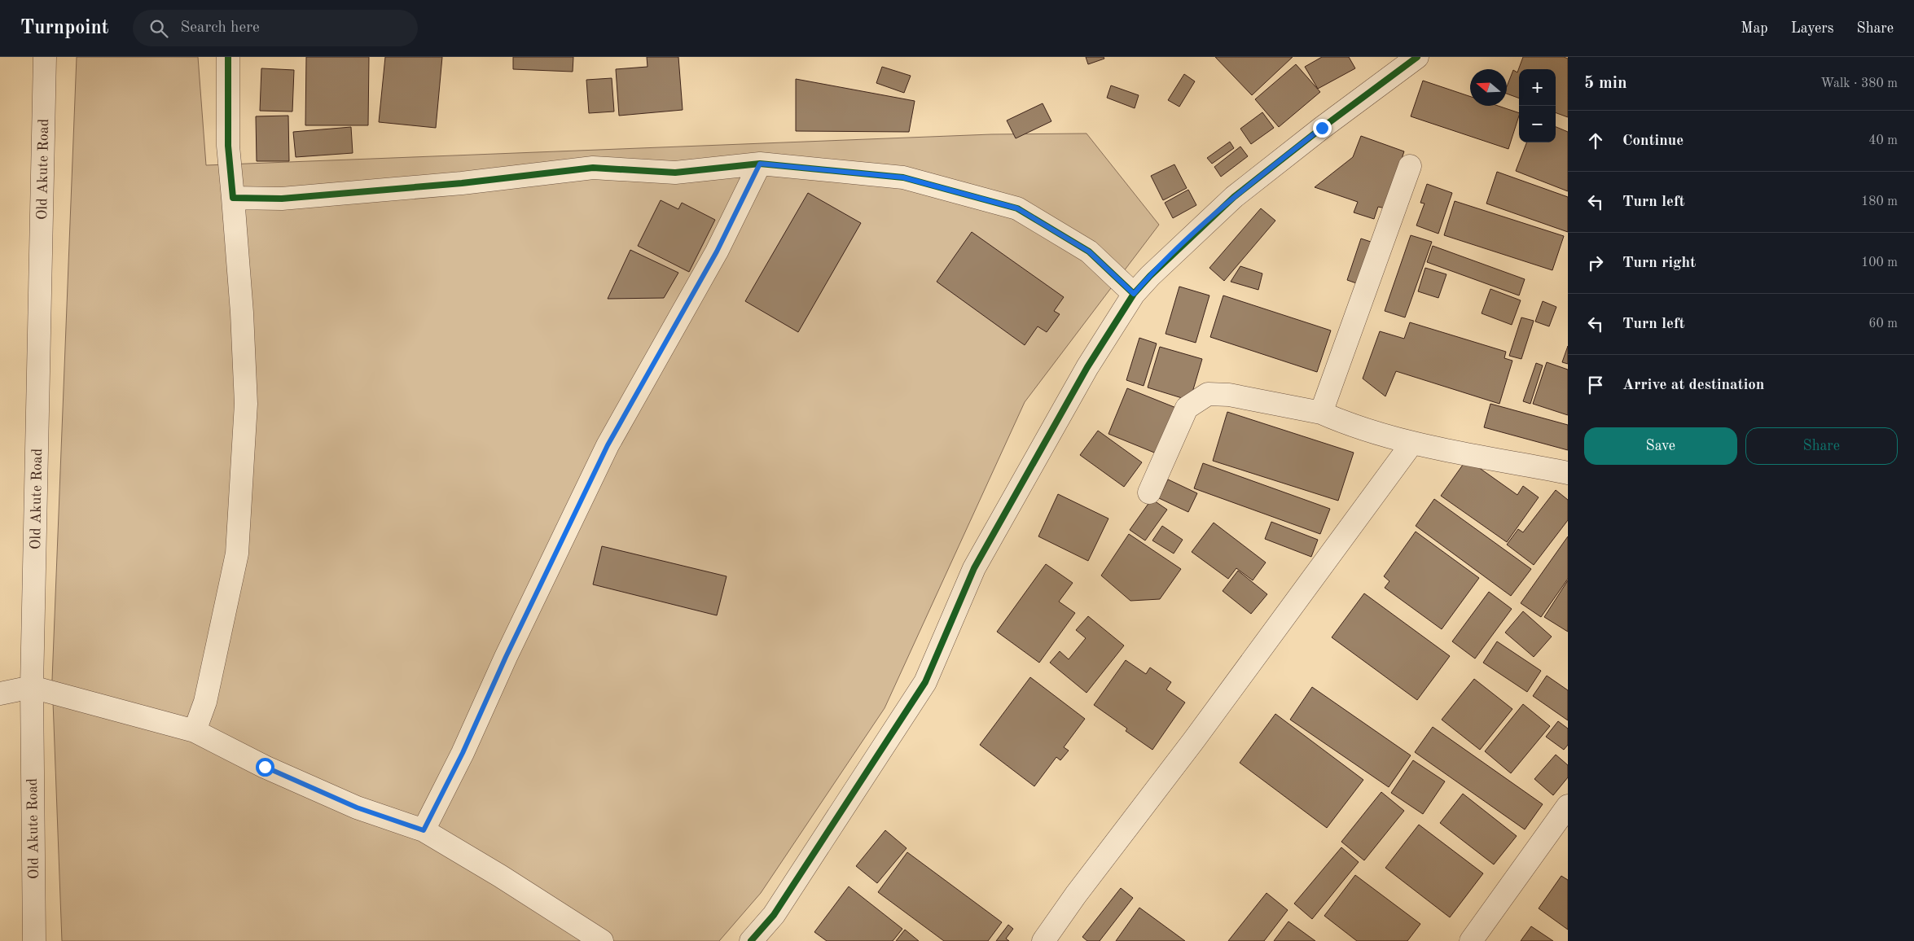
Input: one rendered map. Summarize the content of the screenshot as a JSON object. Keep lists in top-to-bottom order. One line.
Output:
{"streets":{"street":["Old Akute Road"]},"north":"left","page":{"header":"Turnpoint","search":"Search here","nav":["Map","Layers","Share"],"heading":["5 min","Walk · 380 m"],"map_buttons":["+","−"],"list":[["Continue","40 m"],["Turn left","180 m"],["Turn right","100 m"],["Turn left","60 m"],"Arrive at destination"],"buttons":["Save","Share"]}}
